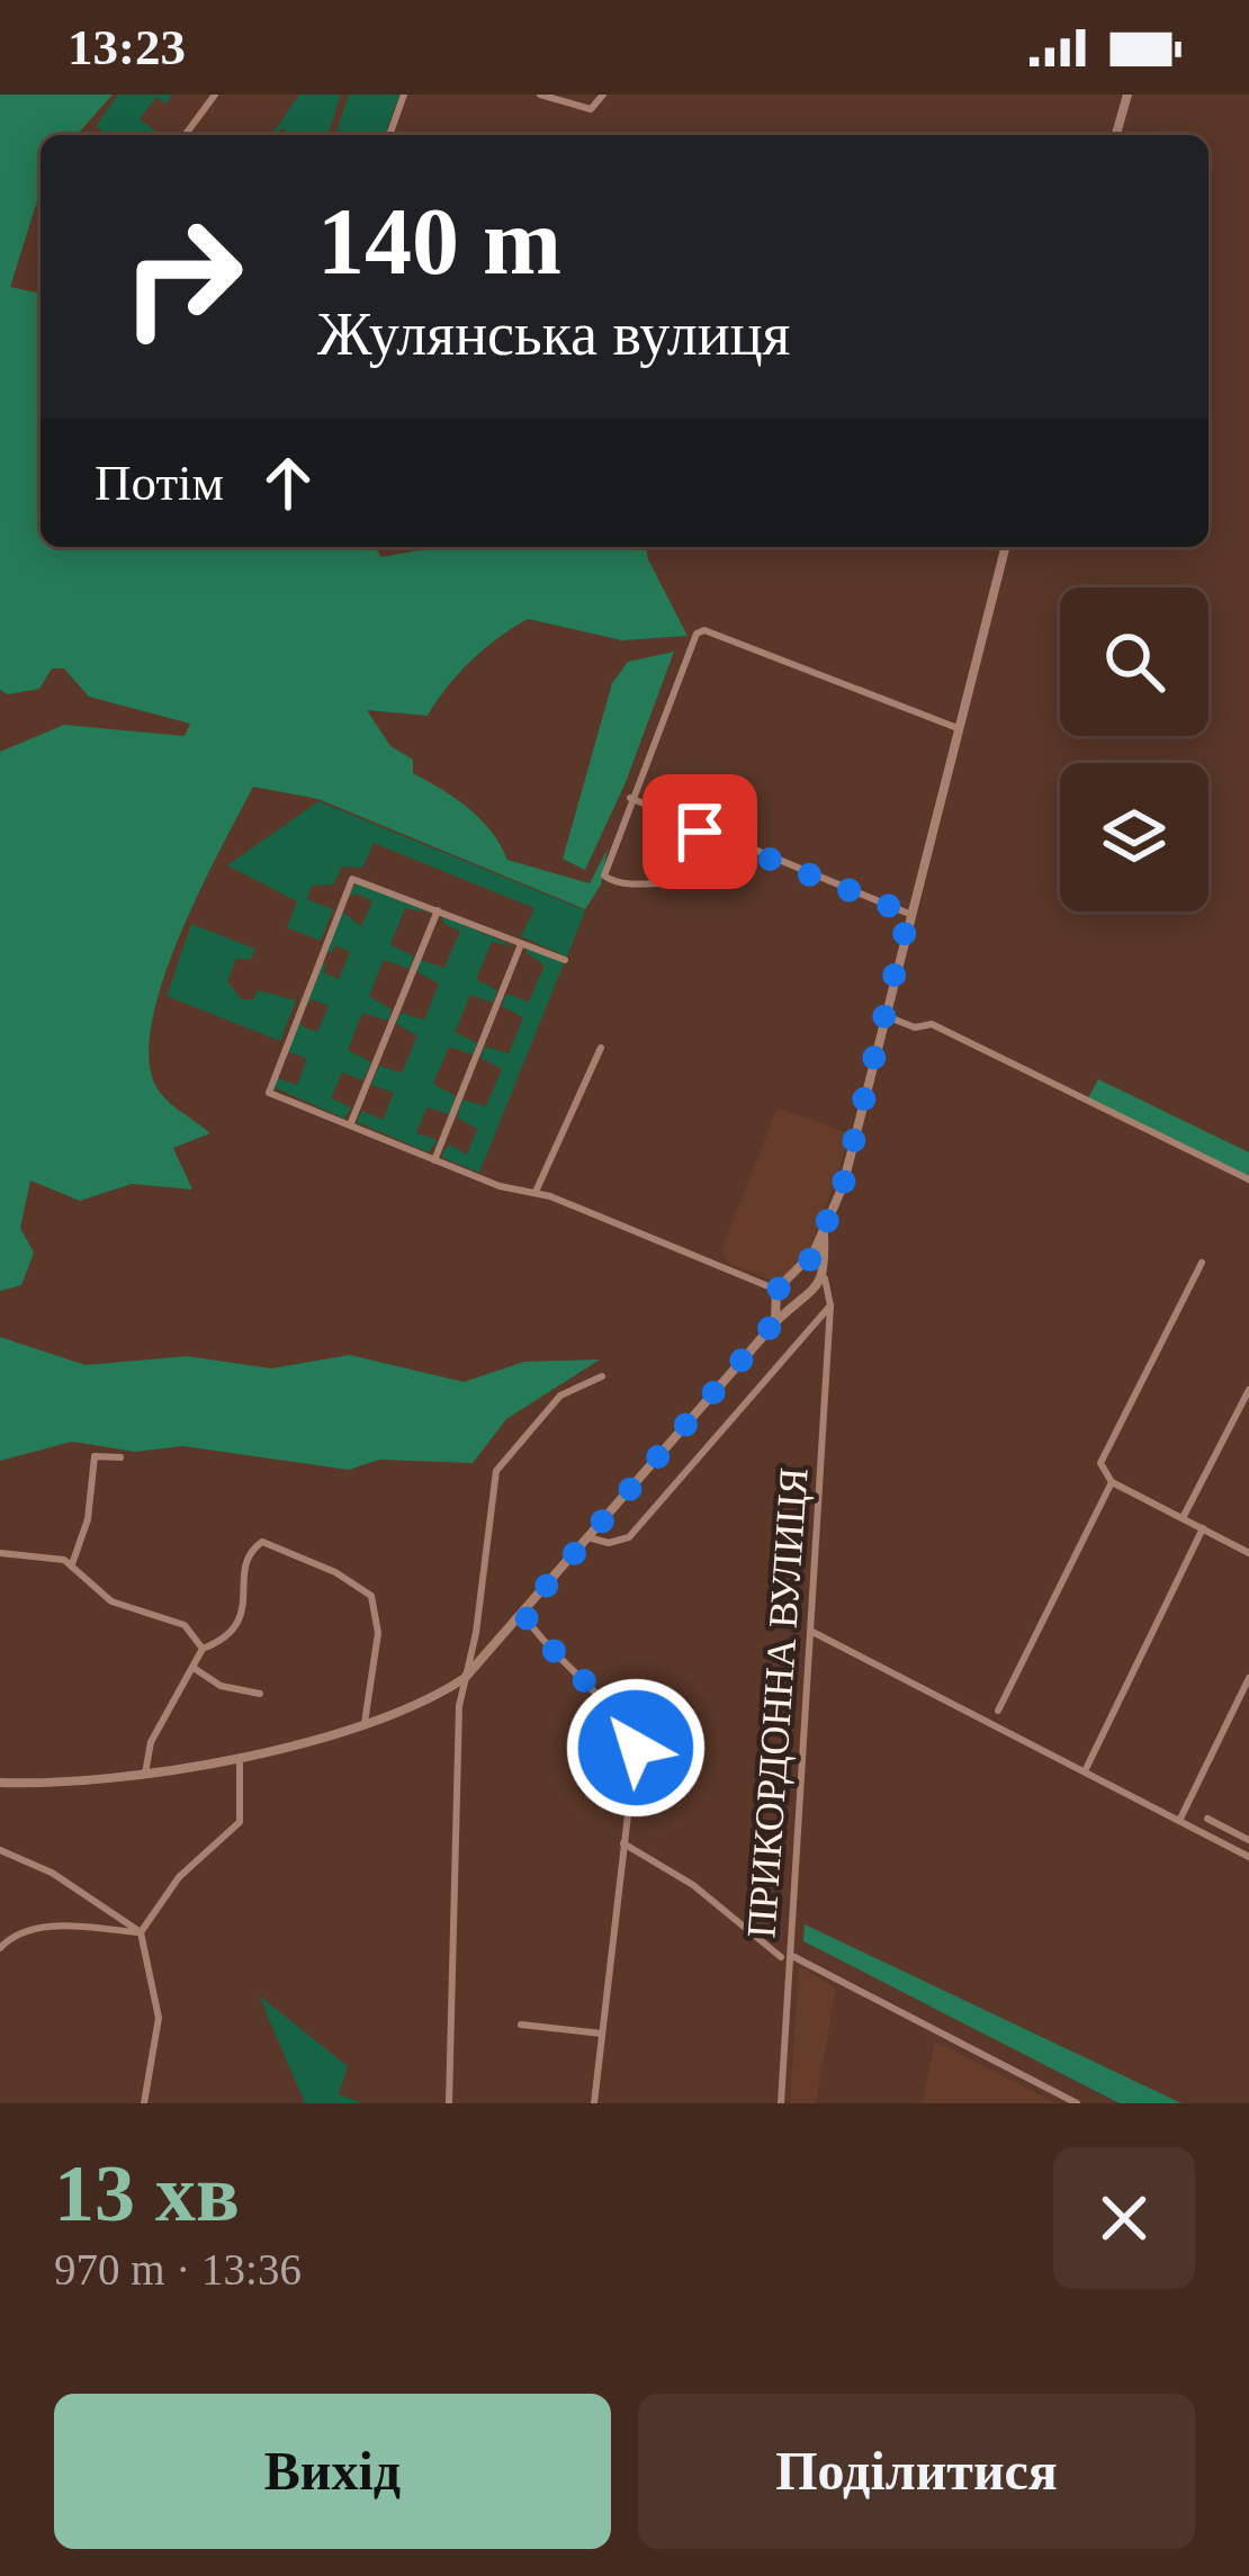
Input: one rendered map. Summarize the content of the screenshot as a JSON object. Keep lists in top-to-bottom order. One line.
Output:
{"streets":{"street":["ПРИКОРДОННА ВУЛИЦЯ"]},"page":{"status":"13:23","turn":["140 m","Жулянська вулиця"],"then":"Потім","heading":["13 хв","970 m · 13:36"],"buttons":["Вихід","Поділитися"]}}
